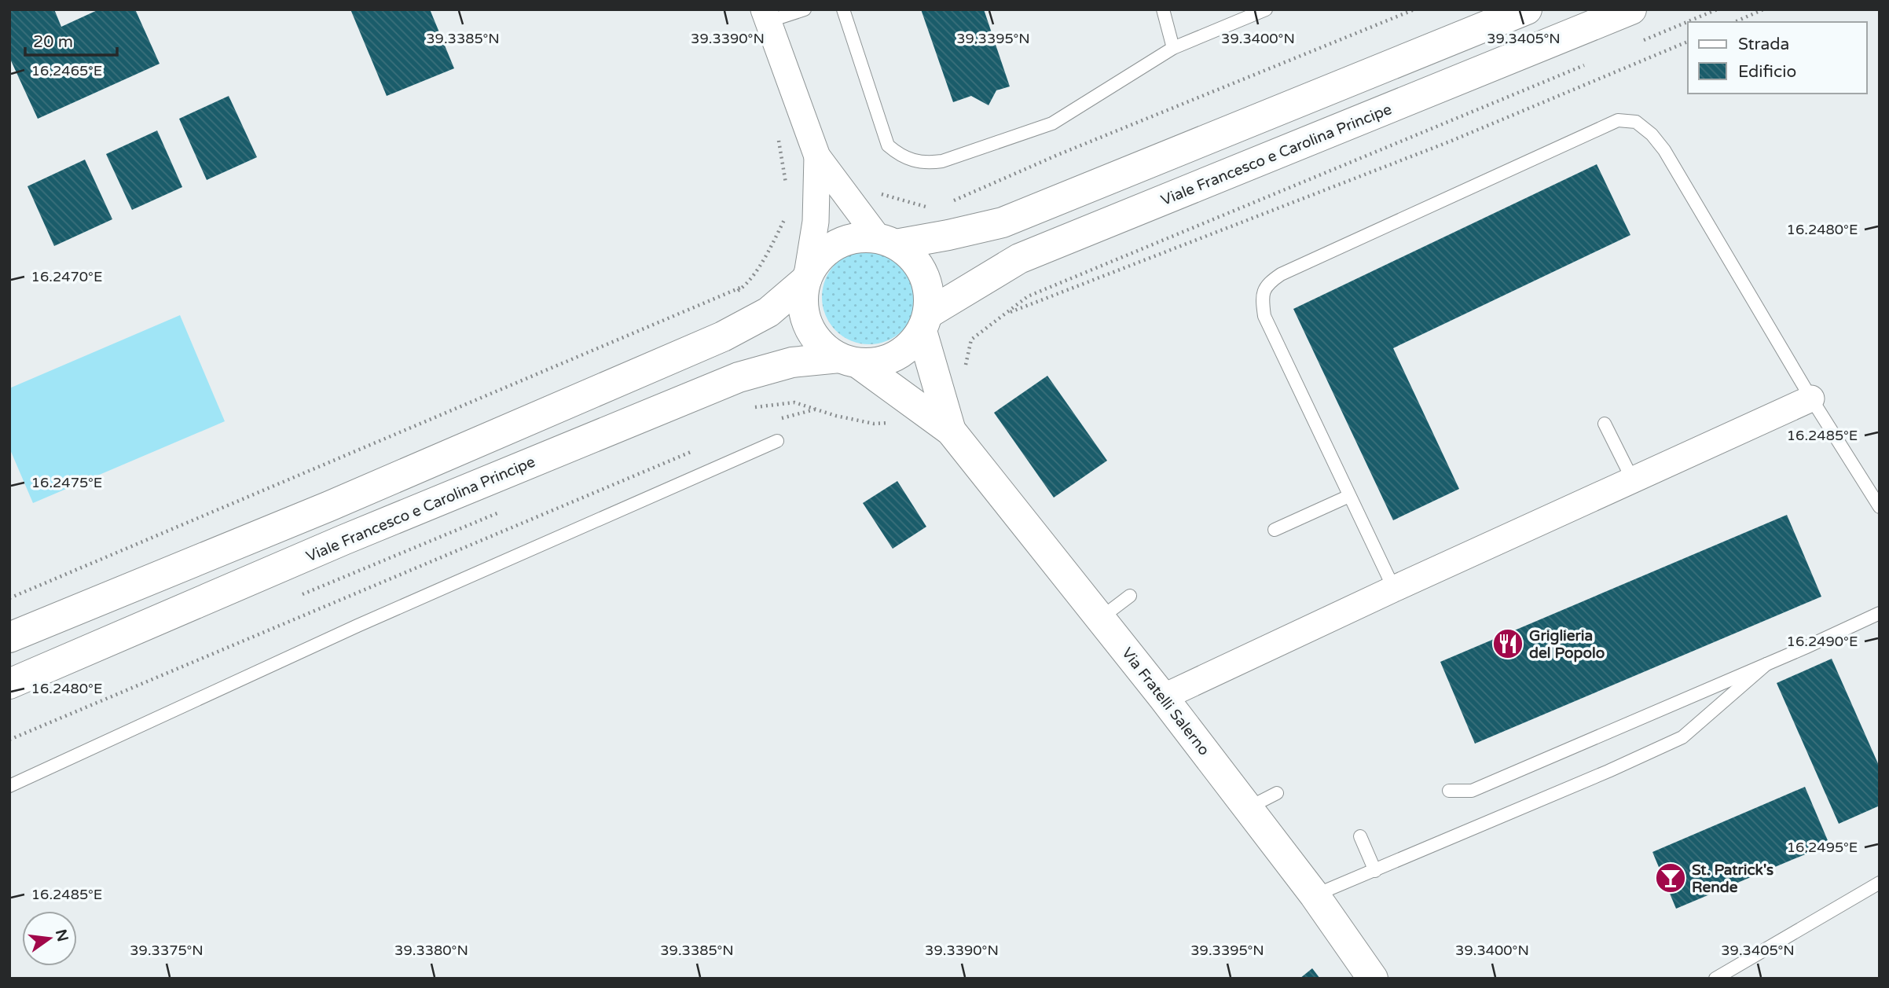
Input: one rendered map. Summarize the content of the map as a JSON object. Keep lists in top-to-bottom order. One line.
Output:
{"streets":{"street":["Viale Francesco e Carolina Principe","Via Fratelli Salerno"]},"crossings":[["Viale Francesco e Carolina Principe","Via Fratelli Salerno"]],"places":{"restaurant":["Griglieria del Popolo"],"bar":["St. Patrick's Rende"]},"legend":["Strada","Edificio"],"scale_bar":"20 m","north":"right","coordinates":["39.3385°N","39.3390°N","39.3395°N","39.3400°N","39.3405°N","16.2465°E","16.2480°E","16.2470°E","16.2485°E","16.2475°E","16.2490°E","16.2495°E","39.3375°N","39.3380°N"]}
